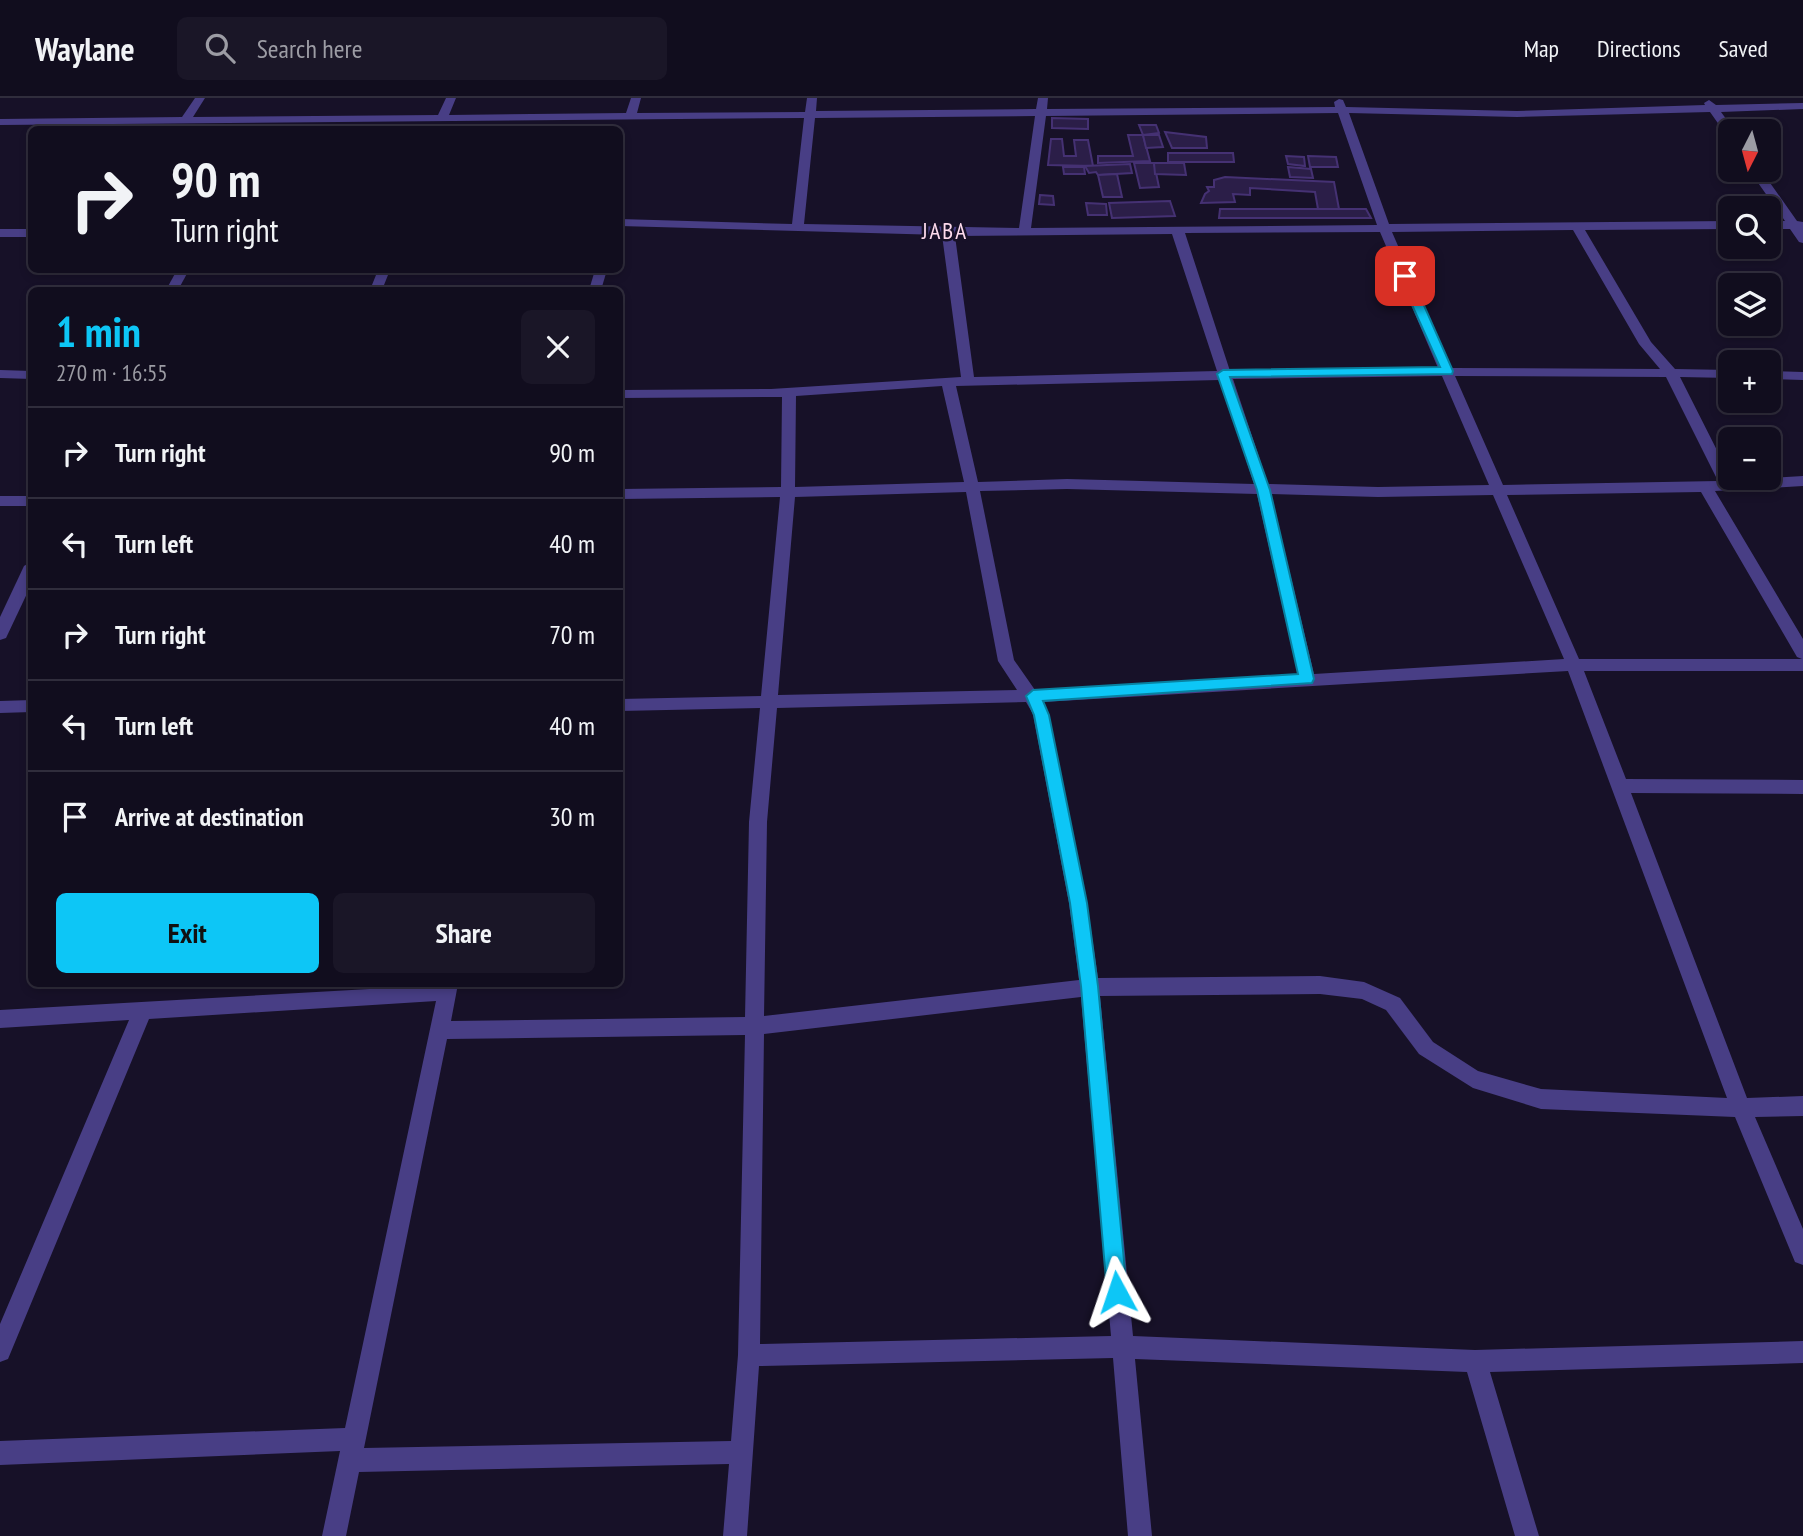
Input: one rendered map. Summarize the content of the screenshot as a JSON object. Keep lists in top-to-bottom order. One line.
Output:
{"districts":["JABA"],"north":"bottom","page":{"header":"Waylane","search":"Search here","nav":["Map","Directions","Saved"],"map_buttons":["+","−"],"turn":["90 m","Turn right"],"heading":["1 min","270 m · 16:55"],"list":[{"name":"Turn right","value":"90 m"},{"name":"Turn left","value":"40 m"},{"name":"Turn right","value":"70 m"},{"name":"Turn left","value":"40 m"},{"name":"Arrive at destination","value":"30 m"}],"buttons":["Exit","Share"]}}
